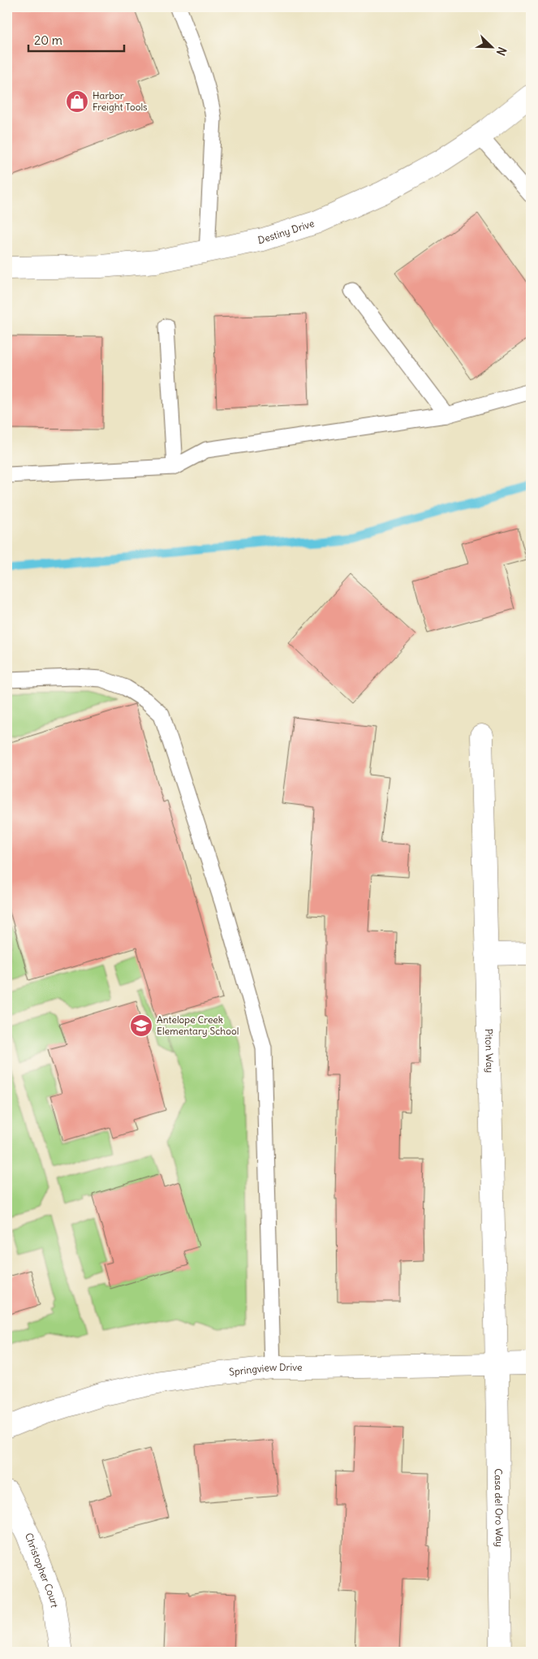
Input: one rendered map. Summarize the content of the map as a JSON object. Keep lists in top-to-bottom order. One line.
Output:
{"streets":{"street":["Destiny Drive","Piton Way","Springview Drive","Casa del Oro Way","Christopher Court"]},"crossings":[["Piton Way","Springview Drive"],["Piton Way","Casa del Oro Way"],["Springview Drive","Casa del Oro Way"]],"places":{"shop":["Harbor Freight Tools"],"school or university":["Antelope Creek Elementary School"]},"scale_bar":"20 m","north":"bottom right"}
